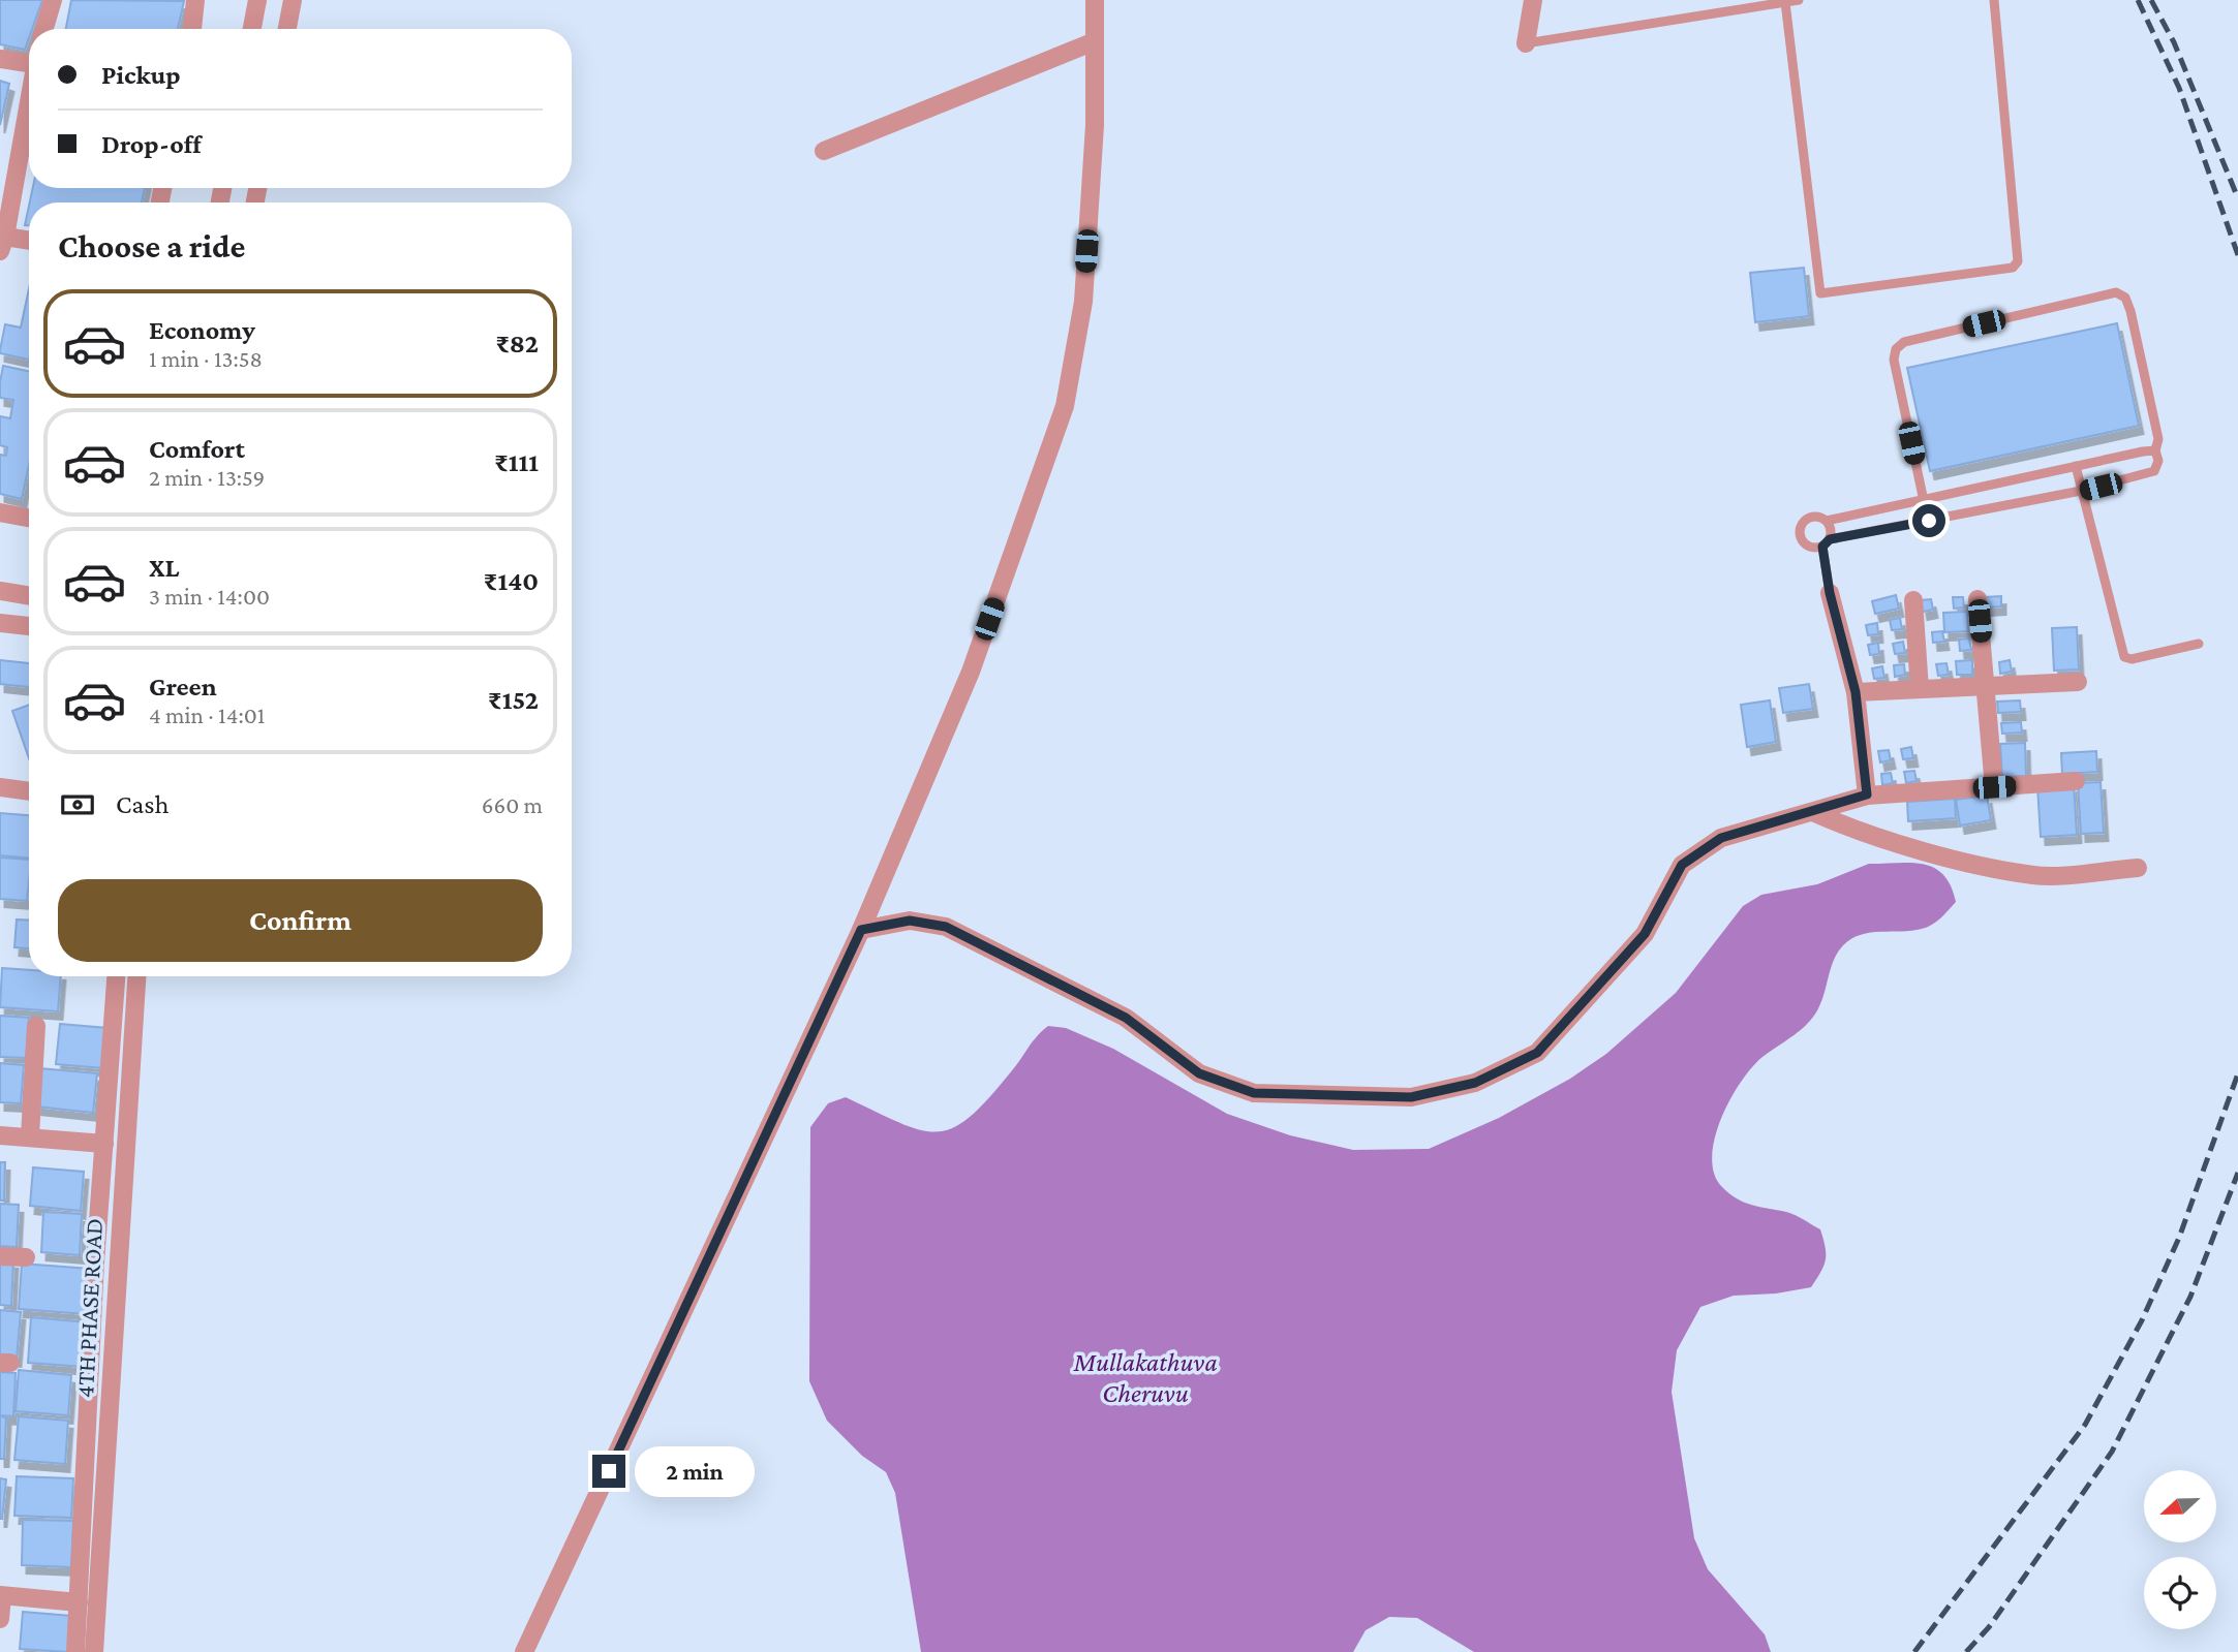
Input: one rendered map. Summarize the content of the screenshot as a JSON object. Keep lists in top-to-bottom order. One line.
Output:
{"streets":{"street":["4TH PHASE ROAD"]},"water":["Mullakathuva Cheruvu"],"north":"left","page":{"banner":["Pickup","Drop-off"],"heading":"Choose a ride","list":[{"name":"Economy","note":"1 min · 13:58","value":"₹82"},{"name":"Comfort","note":"2 min · 13:59","value":"₹111"},{"name":"XL","note":"3 min · 14:00","value":"₹140"},{"name":"Green","note":"4 min · 14:01","value":"₹152"}],"pay":["Cash","660 m"],"buttons":"Confirm","bubble":"2 min"}}
